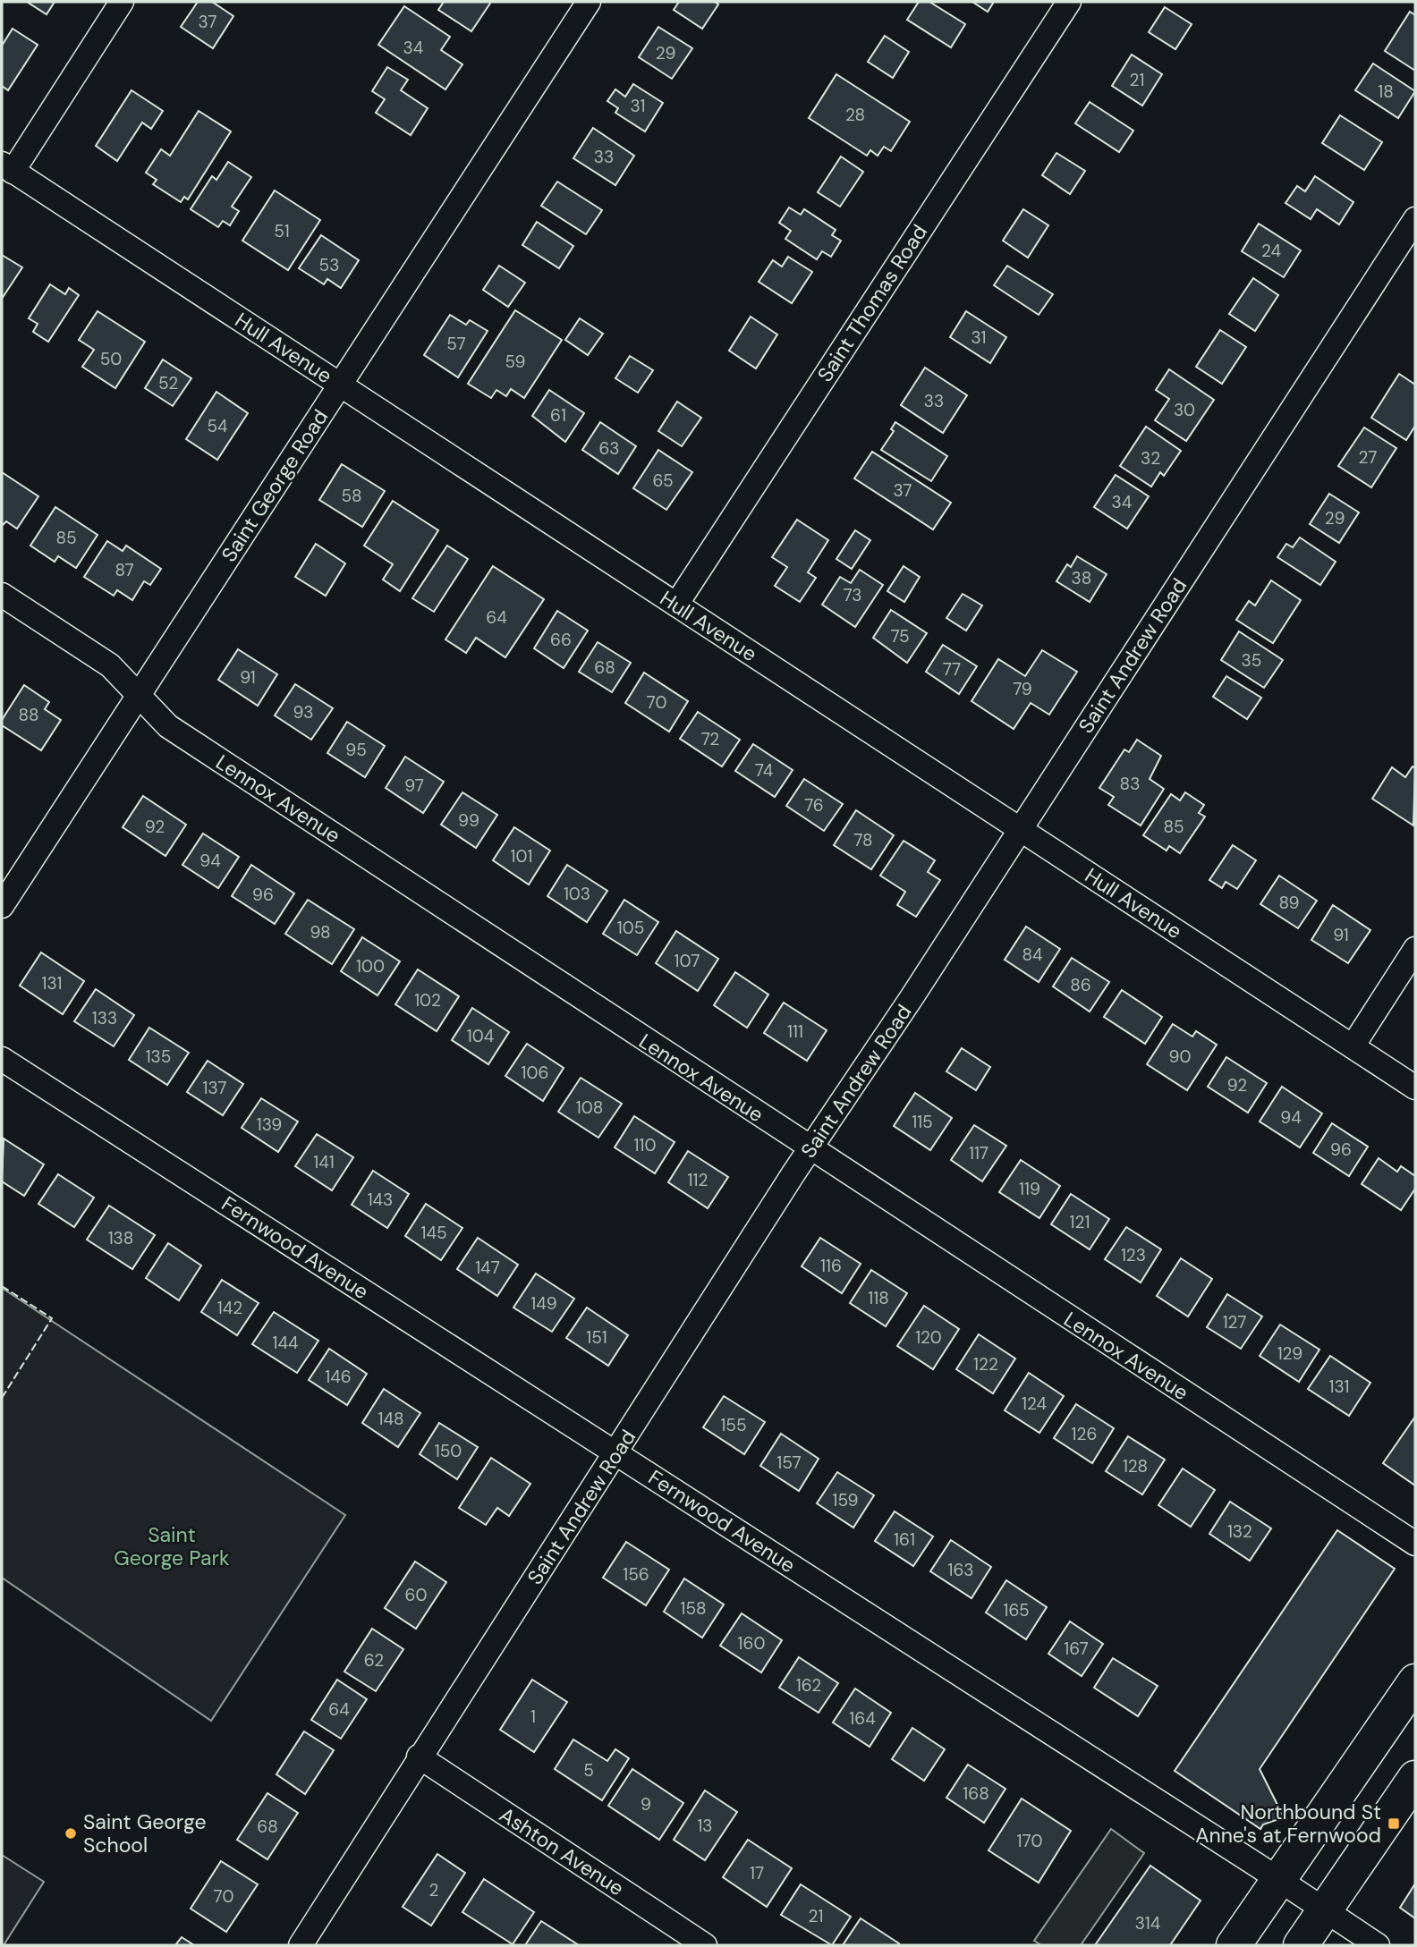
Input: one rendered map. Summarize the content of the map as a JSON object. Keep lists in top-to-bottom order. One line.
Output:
{"streets":{"street":["Saint Thomas Road","Hull Avenue","Saint George Road","Saint Andrew Road","Lennox Avenue","Fernwood Avenue","Ashton Avenue"]},"crossings":[["Saint Thomas Road","Hull Avenue"],["Hull Avenue","Saint George Road"],["Hull Avenue","Saint Andrew Road"],["Saint George Road","Lennox Avenue"],["Saint Andrew Road","Lennox Avenue"],["Saint Andrew Road","Fernwood Avenue"],["Saint Andrew Road","Ashton Avenue"]],"parks":["Saint George Park"],"places":{"transit":["Northbound St Anne's at Fernwood"],"other":["Saint George School"]},"house_numbers":["37","34","29","21","18","31","28","33","51","24","53","31","57","50","59","52","33","30","61","54","63","27","32","65","37","58","34","29","85","87","38","73","64","75","66","35","68","77","91","79","70","93","88","72","95","74","83","97","76","99","92","85","78","101","94","103","96","89","105","98","91","84","107","100","131","86","102","133","111","104","135","90","106","92","137","108","94","115","139","110","96","117","141","112","119","143","121","145","138","123","116","147","118","149","142","127","151","120","144","129","122","146","131","124","148","155","126","150","157","128","159","132","161","163","156","60","158","165","160","167","62","162","64","1","164","5","168","9","13","68","170","17","2","70","21","314"]}
